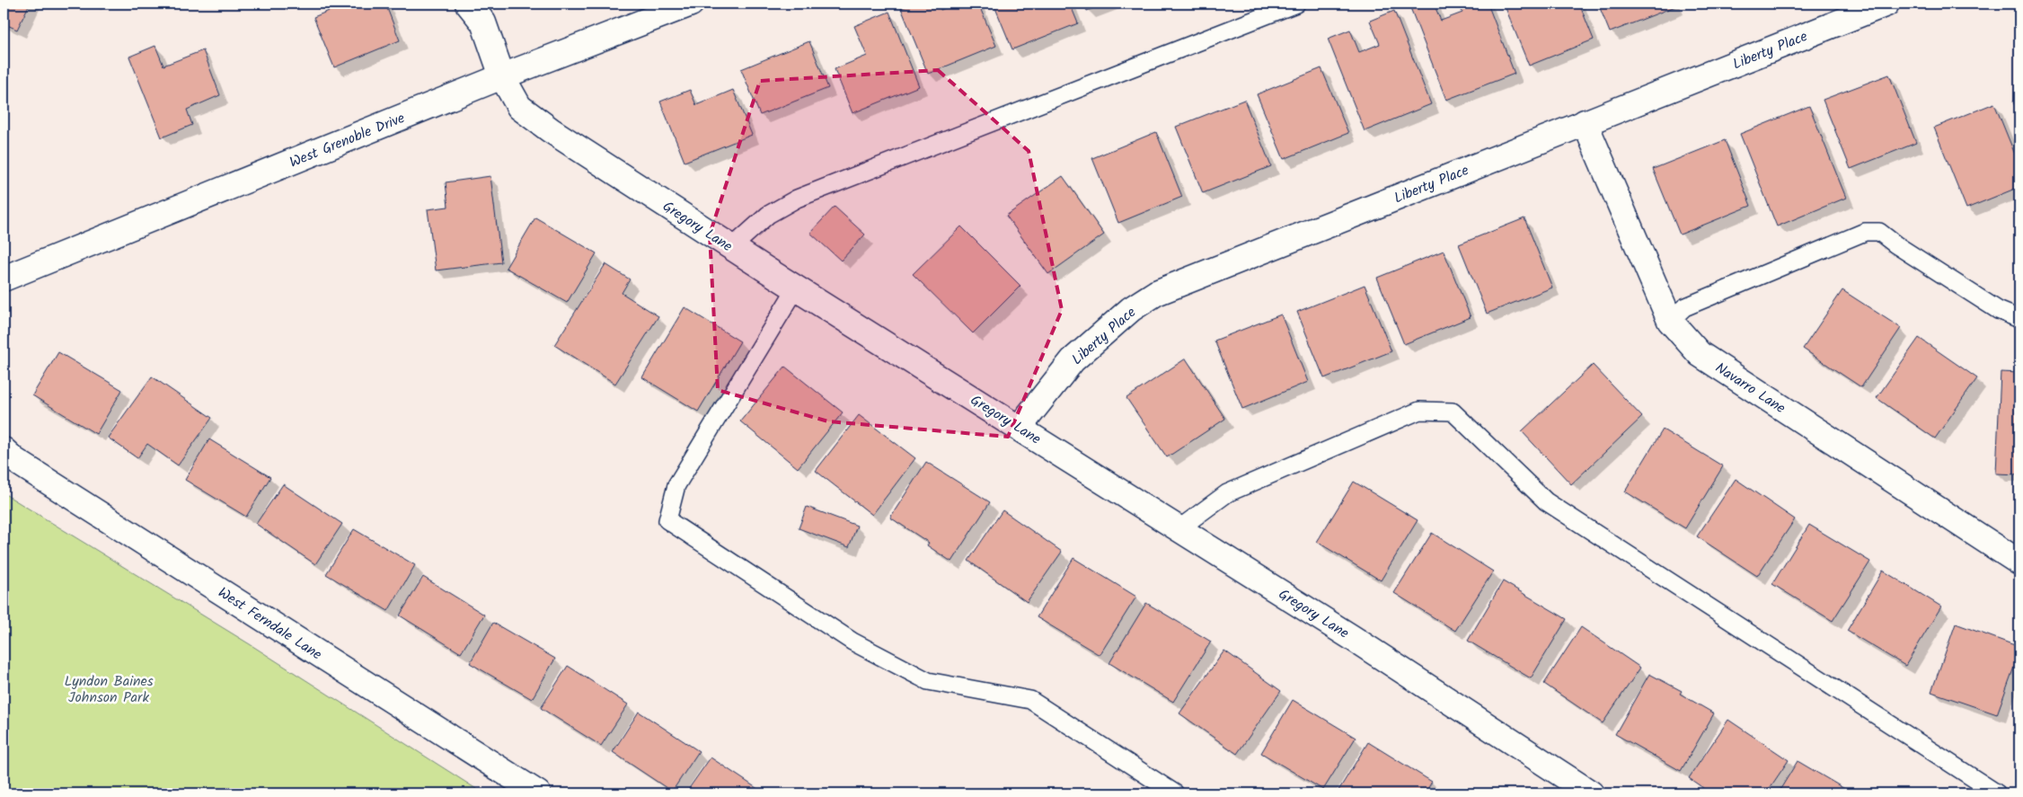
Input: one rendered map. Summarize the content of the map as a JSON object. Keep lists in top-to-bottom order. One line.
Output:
{"streets":{"street":["Liberty Place","West Grenoble Drive","Gregory Lane","Navarro Lane","West Ferndale Lane"]},"crossings":[["Liberty Place","Gregory Lane"],["Liberty Place","Navarro Lane"],["West Grenoble Drive","Gregory Lane"]],"parks":["Lyndon Baines Johnson Park"]}
